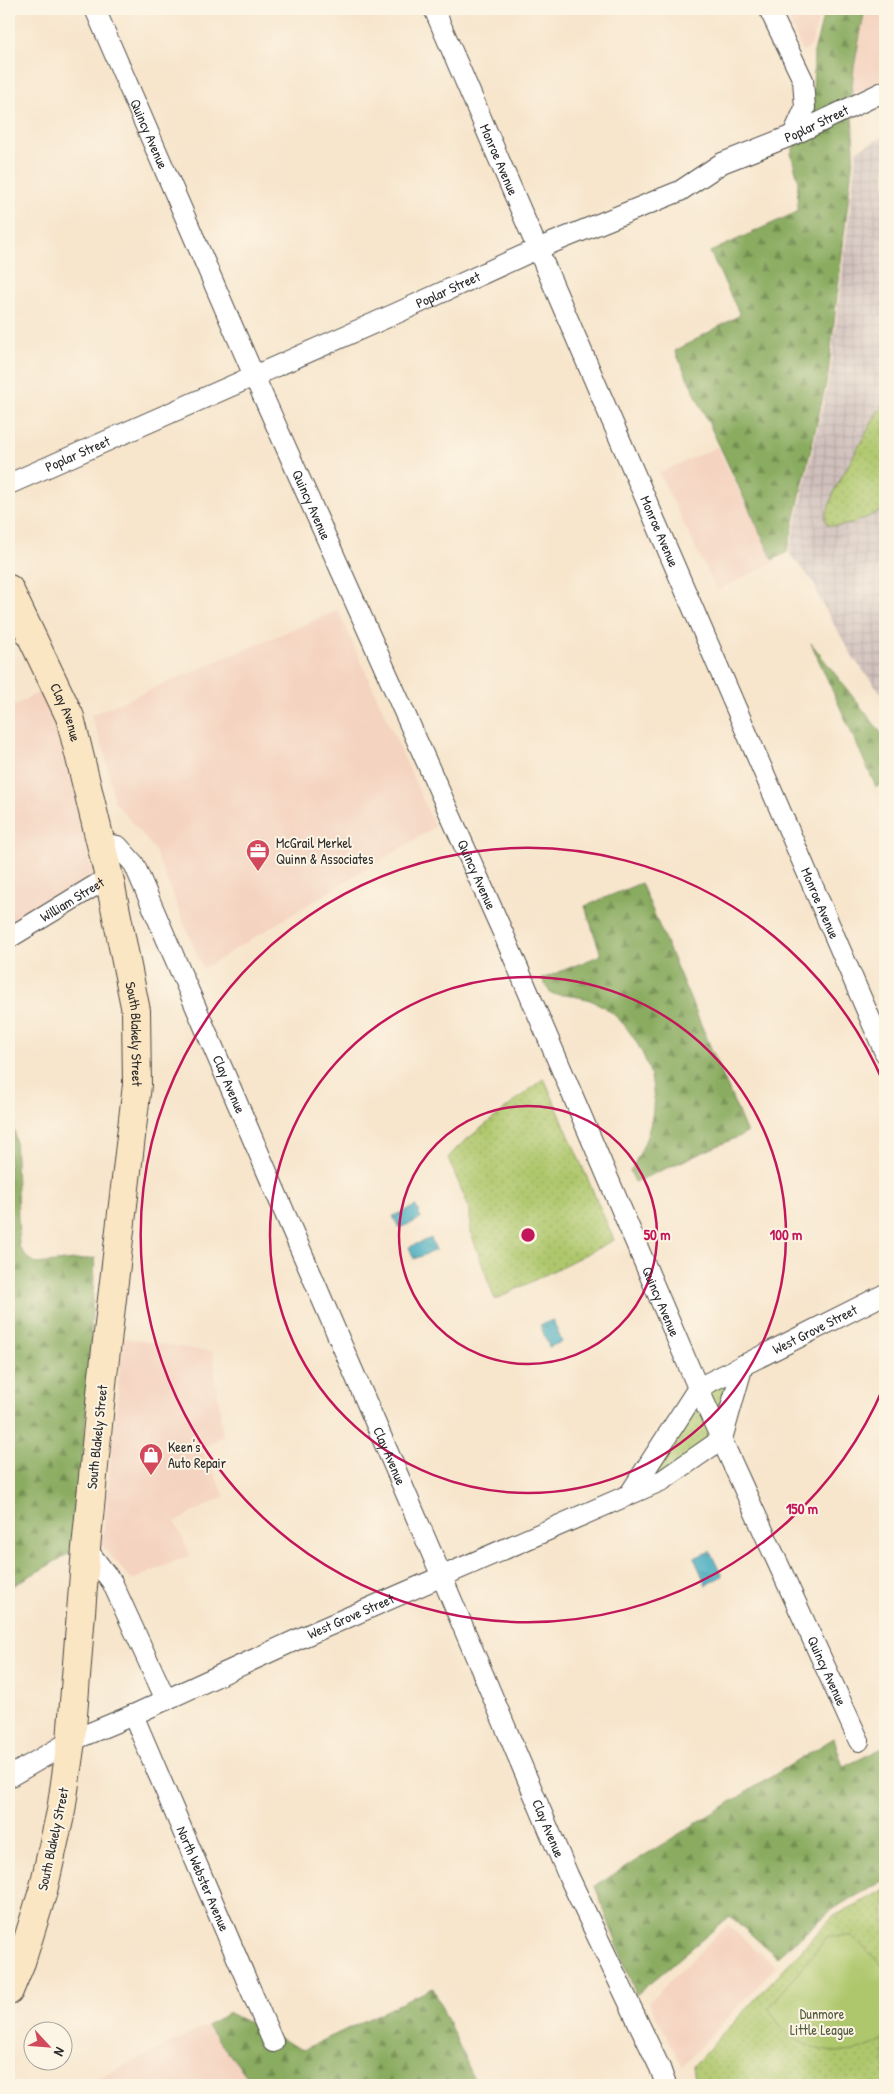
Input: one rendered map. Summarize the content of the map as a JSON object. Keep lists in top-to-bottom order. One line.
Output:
{"streets":{"main road":["Clay Avenue","South Blakely Street"],"street":["Poplar Street","Quincy Avenue","Monroe Avenue","William Street","West Grove Street","North Webster Avenue"]},"crossings":[["Poplar Street","Quincy Avenue"],["Poplar Street","Monroe Avenue"],["Quincy Avenue","West Grove Street"],["Clay Avenue","William Street"],["Clay Avenue","South Blakely Street"],["Clay Avenue","West Grove Street"],["William Street","South Blakely Street"],["South Blakely Street","West Grove Street"],["West Grove Street","North Webster Avenue"]],"parks":["Dunmore Little League"],"places":{"office":["McGrail Merkel Quinn & Associates"],"shop":["Keen's Auto Repair"]},"north":"bottom right","rings":["50 m","100 m","150 m"]}
